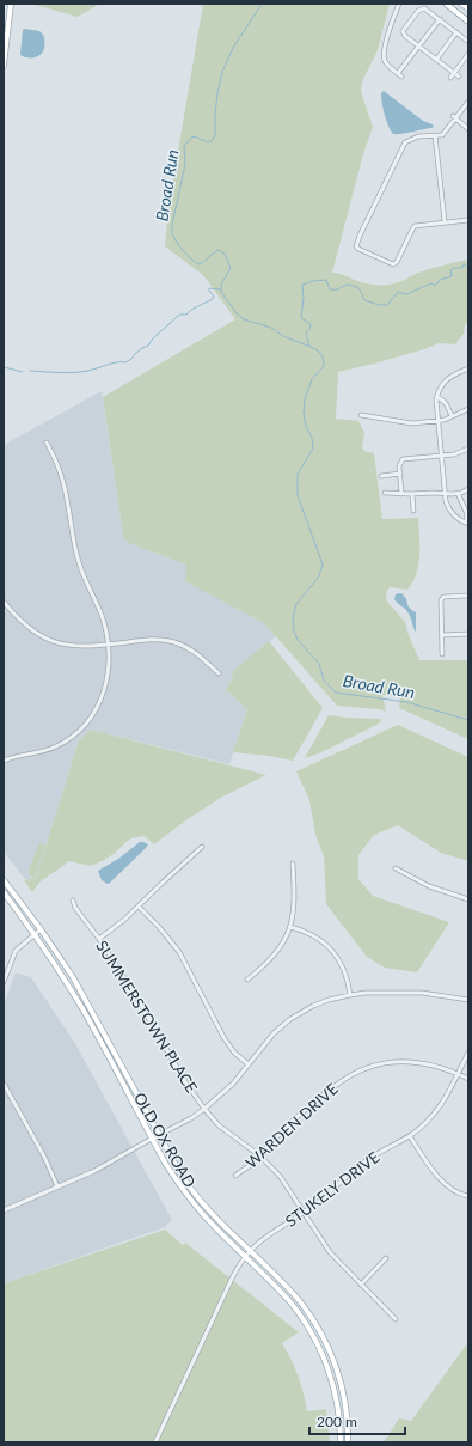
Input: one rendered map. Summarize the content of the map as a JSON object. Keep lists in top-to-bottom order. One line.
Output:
{"streets":{"main road":["OLD OX ROAD"],"street":["SUMMERSTOWN PLACE","WARDEN DRIVE","STUKELY DRIVE"]},"crossings":[["SUMMERSTOWN PLACE","WARDEN DRIVE"],["SUMMERSTOWN PLACE","STUKELY DRIVE"],["WARDEN DRIVE","STUKELY DRIVE"],["OLD OX ROAD","STUKELY DRIVE"]],"water":["Broad Run"],"scale_bar":"200 m"}
